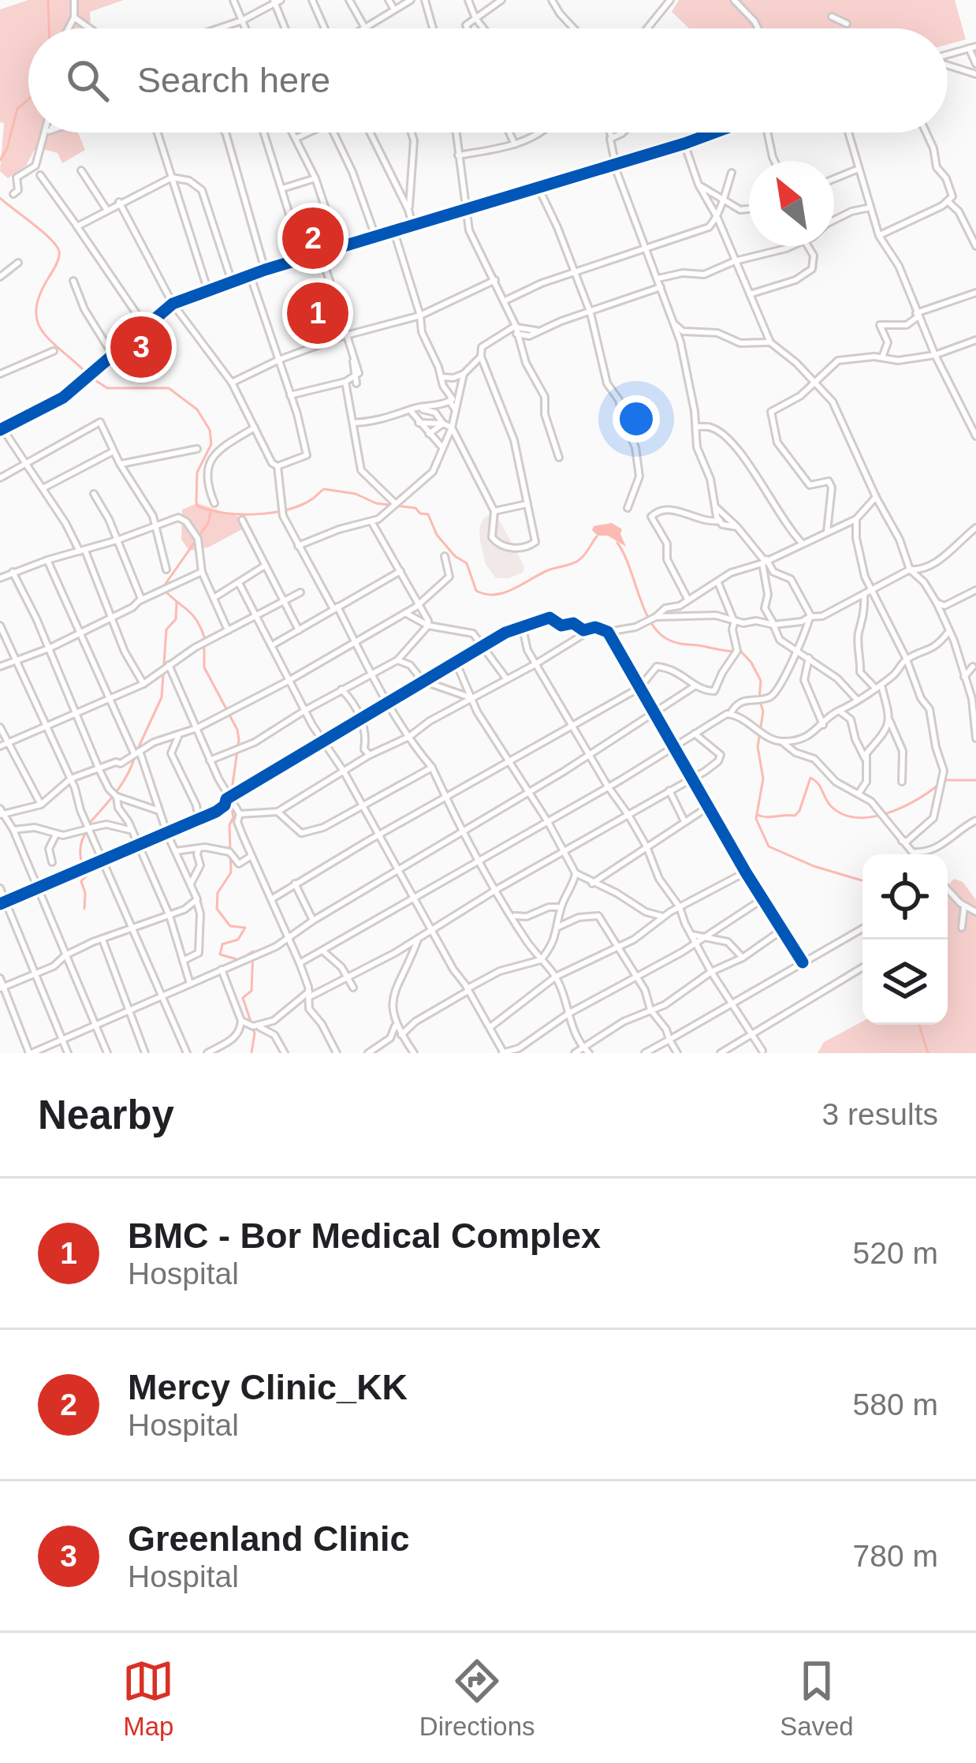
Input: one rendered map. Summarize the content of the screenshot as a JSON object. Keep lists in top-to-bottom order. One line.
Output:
{"north":"top left","page":{"search":"Search here","pins":["2","1","3"],"heading":["Nearby","3 results"],"list":[{"mark":"1","name":"BMC - Bor Medical Complex","note":"Hospital","value":"520 m"},{"mark":"2","name":"Mercy Clinic_KK","note":"Hospital","value":"580 m"},{"mark":"3","name":"Greenland Clinic","note":"Hospital","value":"780 m"}],"nav":["Map","Directions","Saved"]}}
